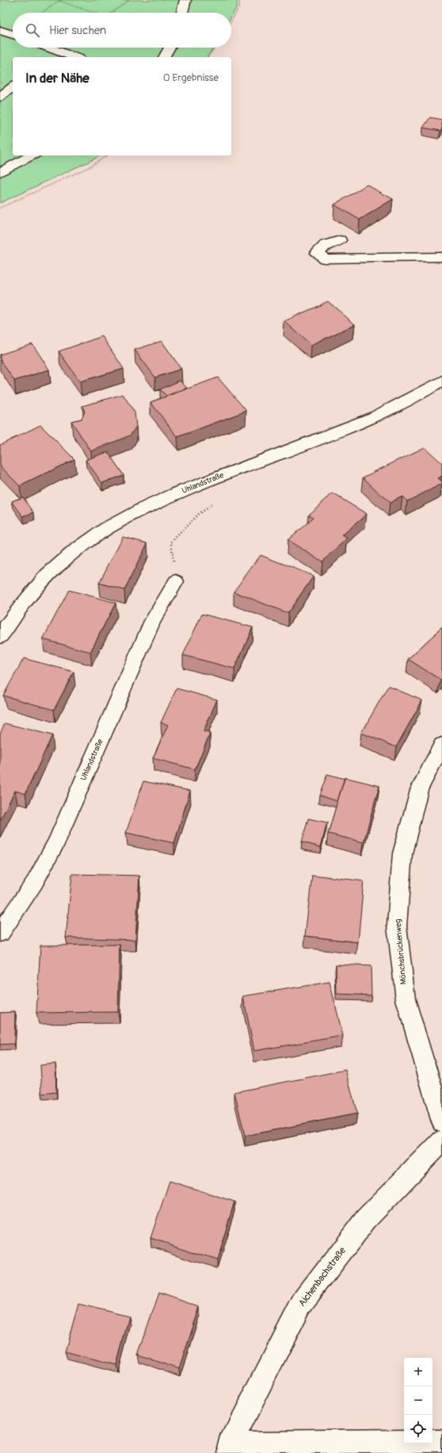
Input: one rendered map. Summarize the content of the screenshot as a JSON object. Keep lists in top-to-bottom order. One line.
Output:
{"streets":{"street":["Uhlandstraße","Mönchsbrückenweg","Aichenbachstraße"]},"page":{"search":"Hier suchen","heading":["In der Nähe","0 Ergebnisse"],"map_buttons":["+","−"]}}
